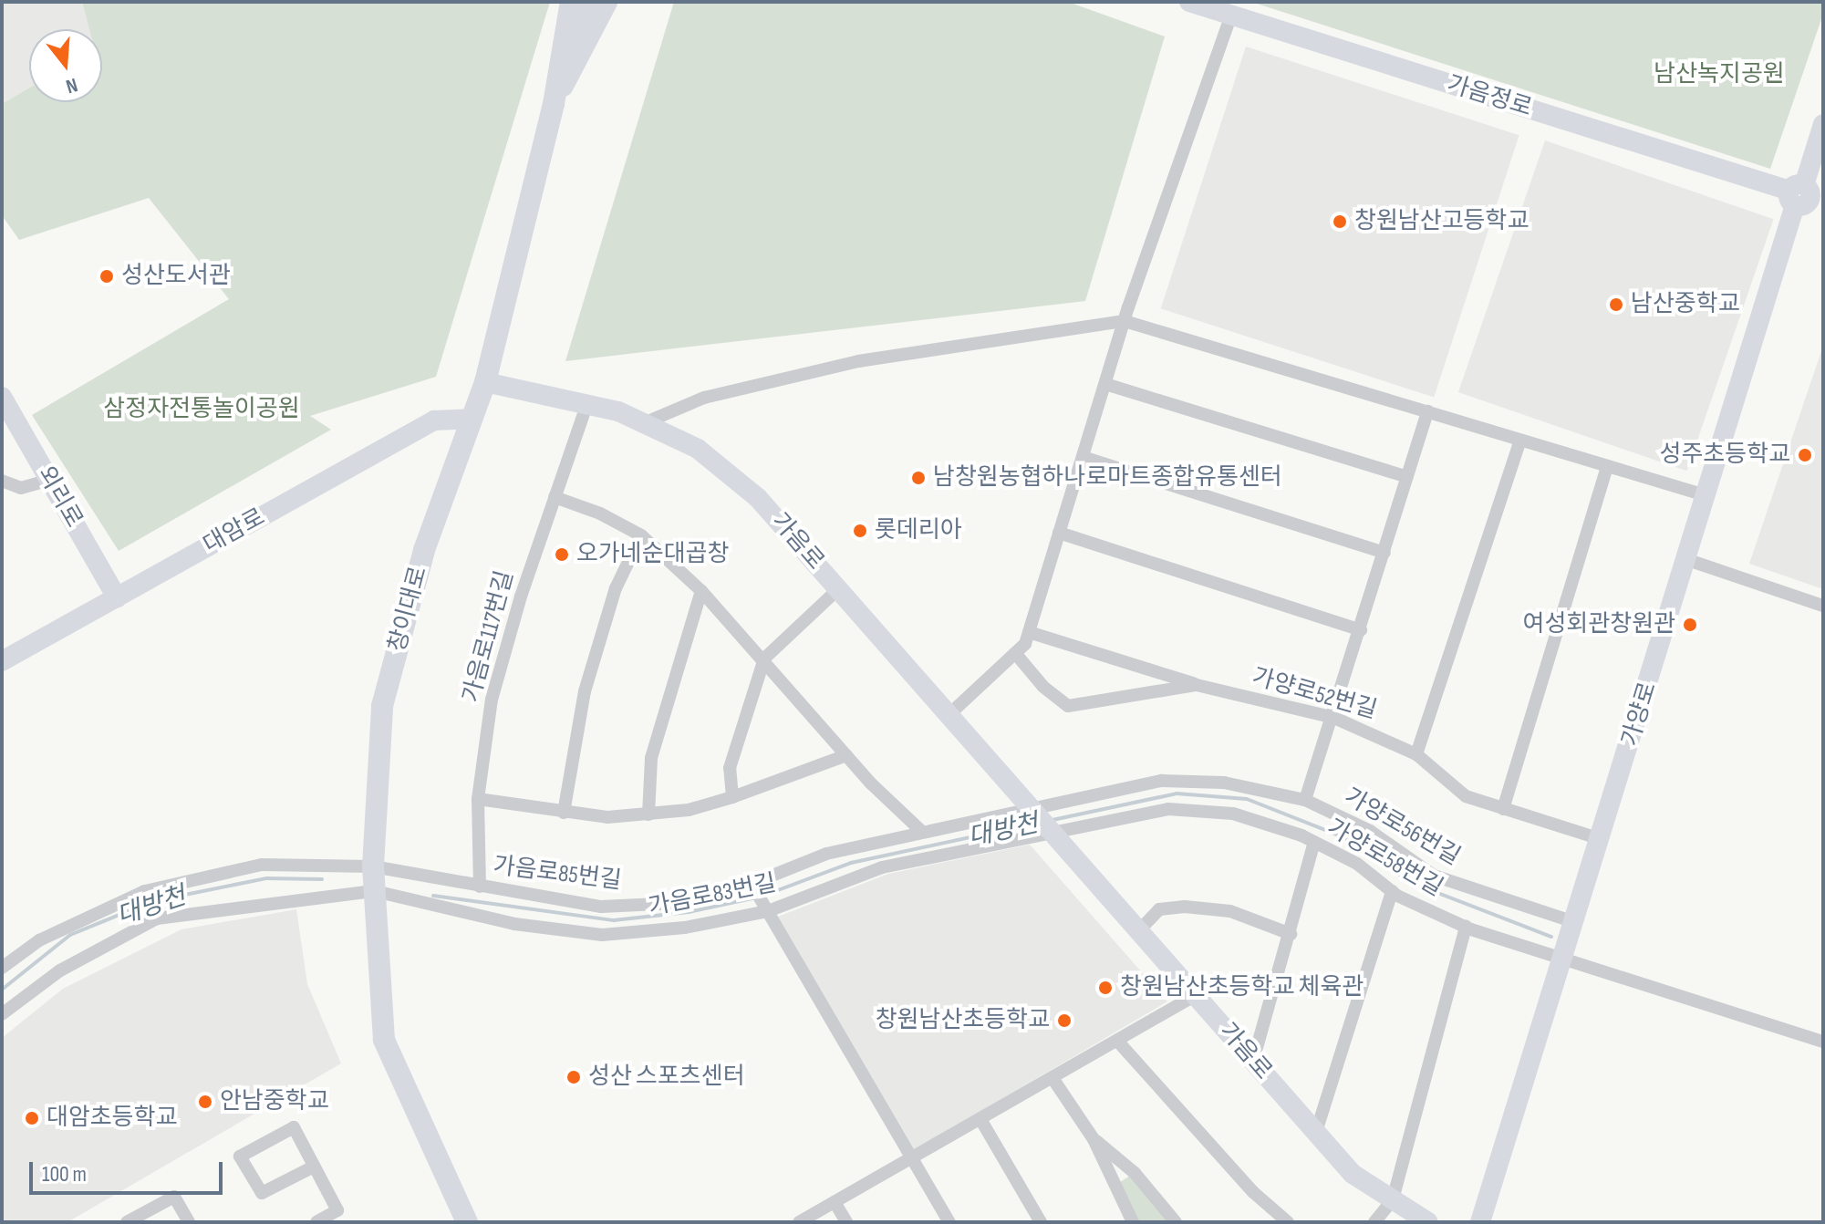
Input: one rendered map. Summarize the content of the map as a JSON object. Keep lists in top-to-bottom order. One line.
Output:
{"streets":{"main road":["창이대로"],"street":["가음정로","외리로","대암로","가음로","가음로117번길","가양로52번길","가양로","가양로56번길","가양로58번길","가음로85번길","가음로83번길"]},"crossings":[["가음정로","가양로"],["외리로","대암로"],["대암로","창이대로"],["가음로","창이대로"],["가음로","가음로117번길"],["가음로","가양로56번길"],["가음로","가양로58번길"],["가음로","가음로85번길"],["가음로","가음로83번길"],["창이대로","가음로85번길"],["창이대로","가음로83번길"],["가음로117번길","가음로85번길"],["가양로52번길","가양로"],["가양로","가양로56번길"],["가양로","가양로58번길"],["가양로56번길","가음로85번길"],["가양로58번길","가음로83번길"]],"water":["대방천"],"parks":["남산녹지공원","삼정자전통놀이공원"],"places":["창원남산고등학교","성산도서관","남산중학교","성주초등학교","남창원농협하나로마트종합유통센터","롯데리아","오가네순대곱창","여성회관창원관","창원남산초등학교 체육관","창원남산초등학교","성산 스포츠센터","안남중학교","대암초등학교"],"scale_bar":"100 m","north":"bottom"}
